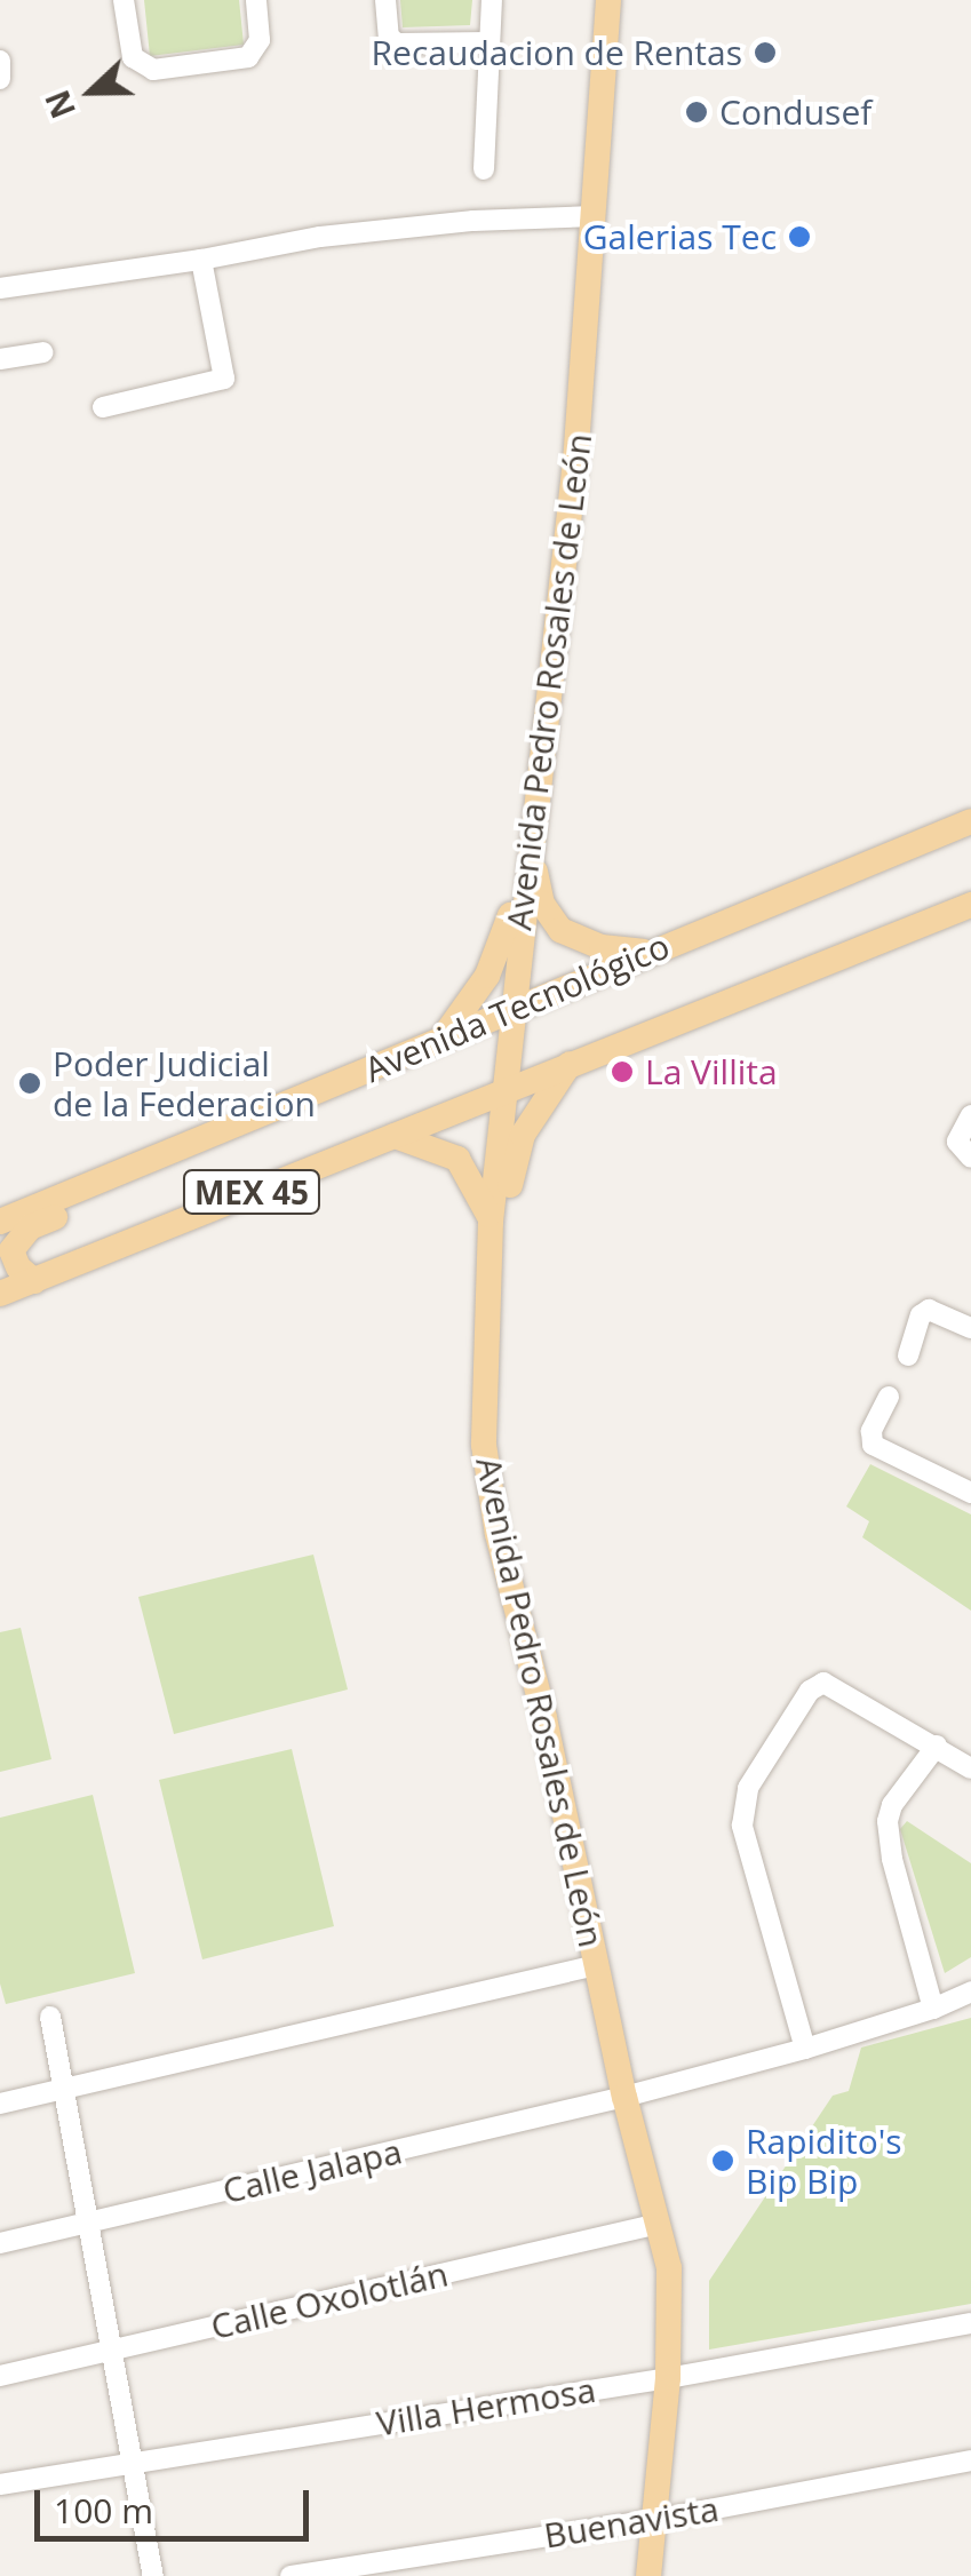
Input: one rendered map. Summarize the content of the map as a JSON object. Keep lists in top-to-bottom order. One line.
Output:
{"streets":{"main road":["Avenida Pedro Rosales de León","Avenida Tecnológico","MEX 45"],"street":["Calle Jalapa","Calle Oxolotlán","Villa Hermosa","Buenavista"]},"crossings":[["Avenida Pedro Rosales de León","Avenida Tecnológico"],["Avenida Pedro Rosales de León","Calle Jalapa"],["Avenida Pedro Rosales de León","Calle Oxolotlán"],["Avenida Pedro Rosales de León","Villa Hermosa"],["Avenida Pedro Rosales de León","Buenavista"]],"places":["Recaudacion de Rentas","Condusef","Galerias Tec","La Villita","Poder Judicial de la Federacion","Rapidito's Bip Bip"],"scale_bar":"100 m","north":"left"}
